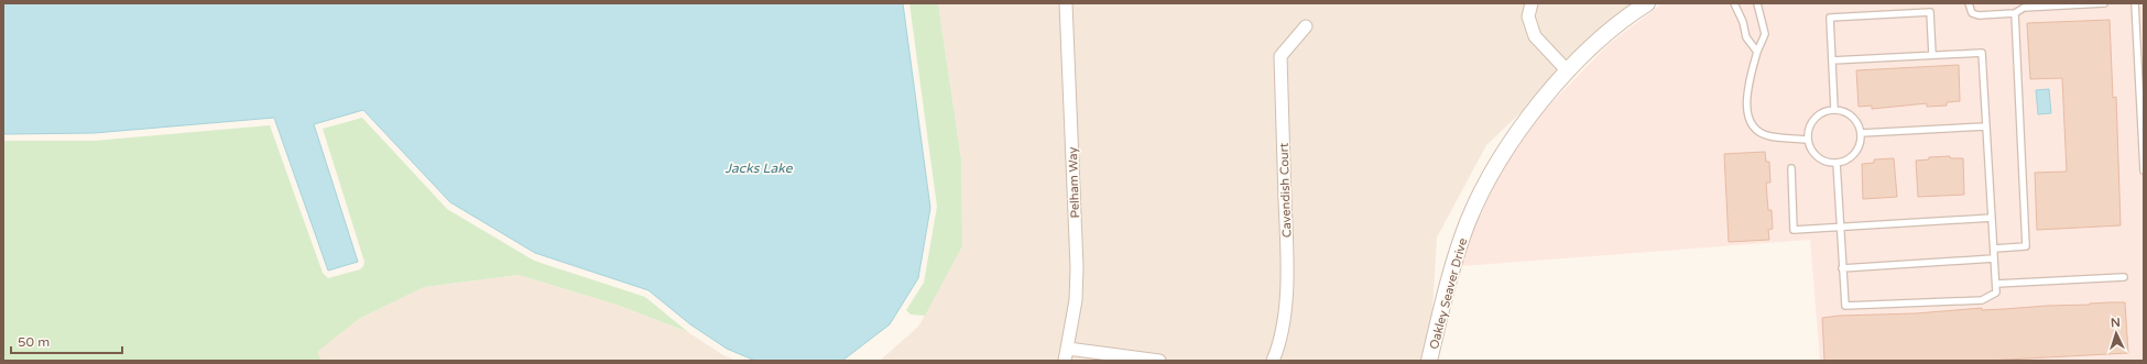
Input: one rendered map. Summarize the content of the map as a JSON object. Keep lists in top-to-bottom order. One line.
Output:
{"streets":{"street":["Pelham Way","Cavendish Court","Oakley Seaver Drive"]},"water":["Jacks Lake"],"scale_bar":"50 m","north":"top"}
